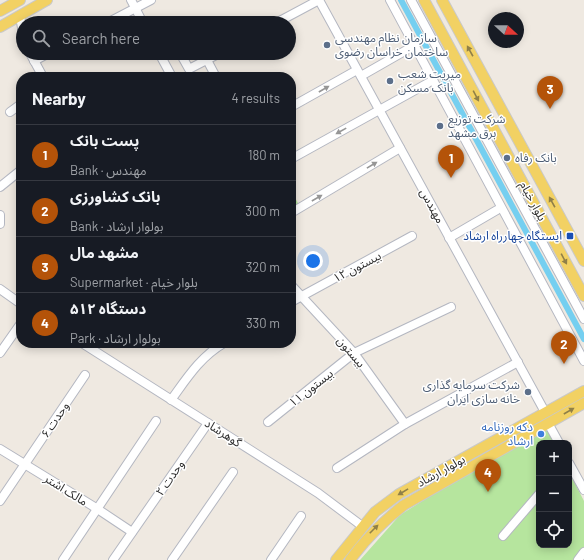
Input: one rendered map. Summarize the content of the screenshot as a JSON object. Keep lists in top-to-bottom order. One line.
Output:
{"streets":{"main road":["بلوار خیام","بولوار ارشاد"],"street":["مهندس","بیستون ۱۲","بیستون","بیستون ۱۱","وحدت ۶","گوهرشاد","وحدت ۲","مالک اشتر"]},"crossings":[["مهندس","بولوار ارشاد"],["بیستون ۱۲","بیستون"],["بیستون","بیستون ۱۱"],["وحدت ۶","مالک اشتر"],["گوهرشاد","بولوار ارشاد"],["گوهرشاد","وحدت ۲"],["وحدت ۲","مالک اشتر"]],"places":{"other":["سازمان نظام مهندسی ساختمان خراسان رضوی","میریت شعب بانک مسکن","شرکت توزیع برق مشهد","بانک رفاه","شرکت سرمایه گذاری خانه سازی ایران","دکه روزنامه ارشاد"],"transit":["ایستگاه چهارراه ارشاد"]},"north":"right","page":{"search":"Search here","heading":["Nearby","4 results"],"pins":["3","1","2","4"],"list":[{"mark":"1","name":"پست بانک","note":"Bank · مهندس","value":"180 m"},{"mark":"2","name":"بانک کشاورزی","note":"Bank · بولوار ارشاد","value":"300 m"},{"mark":"3","name":"مشهد مال","note":"Supermarket · بلوار خیام","value":"320 m"},{"mark":"4","name":"۵۱۲ دستگاه","note":"Park · بولوار ارشاد","value":"330 m"}],"map_buttons":["+","−"]}}
